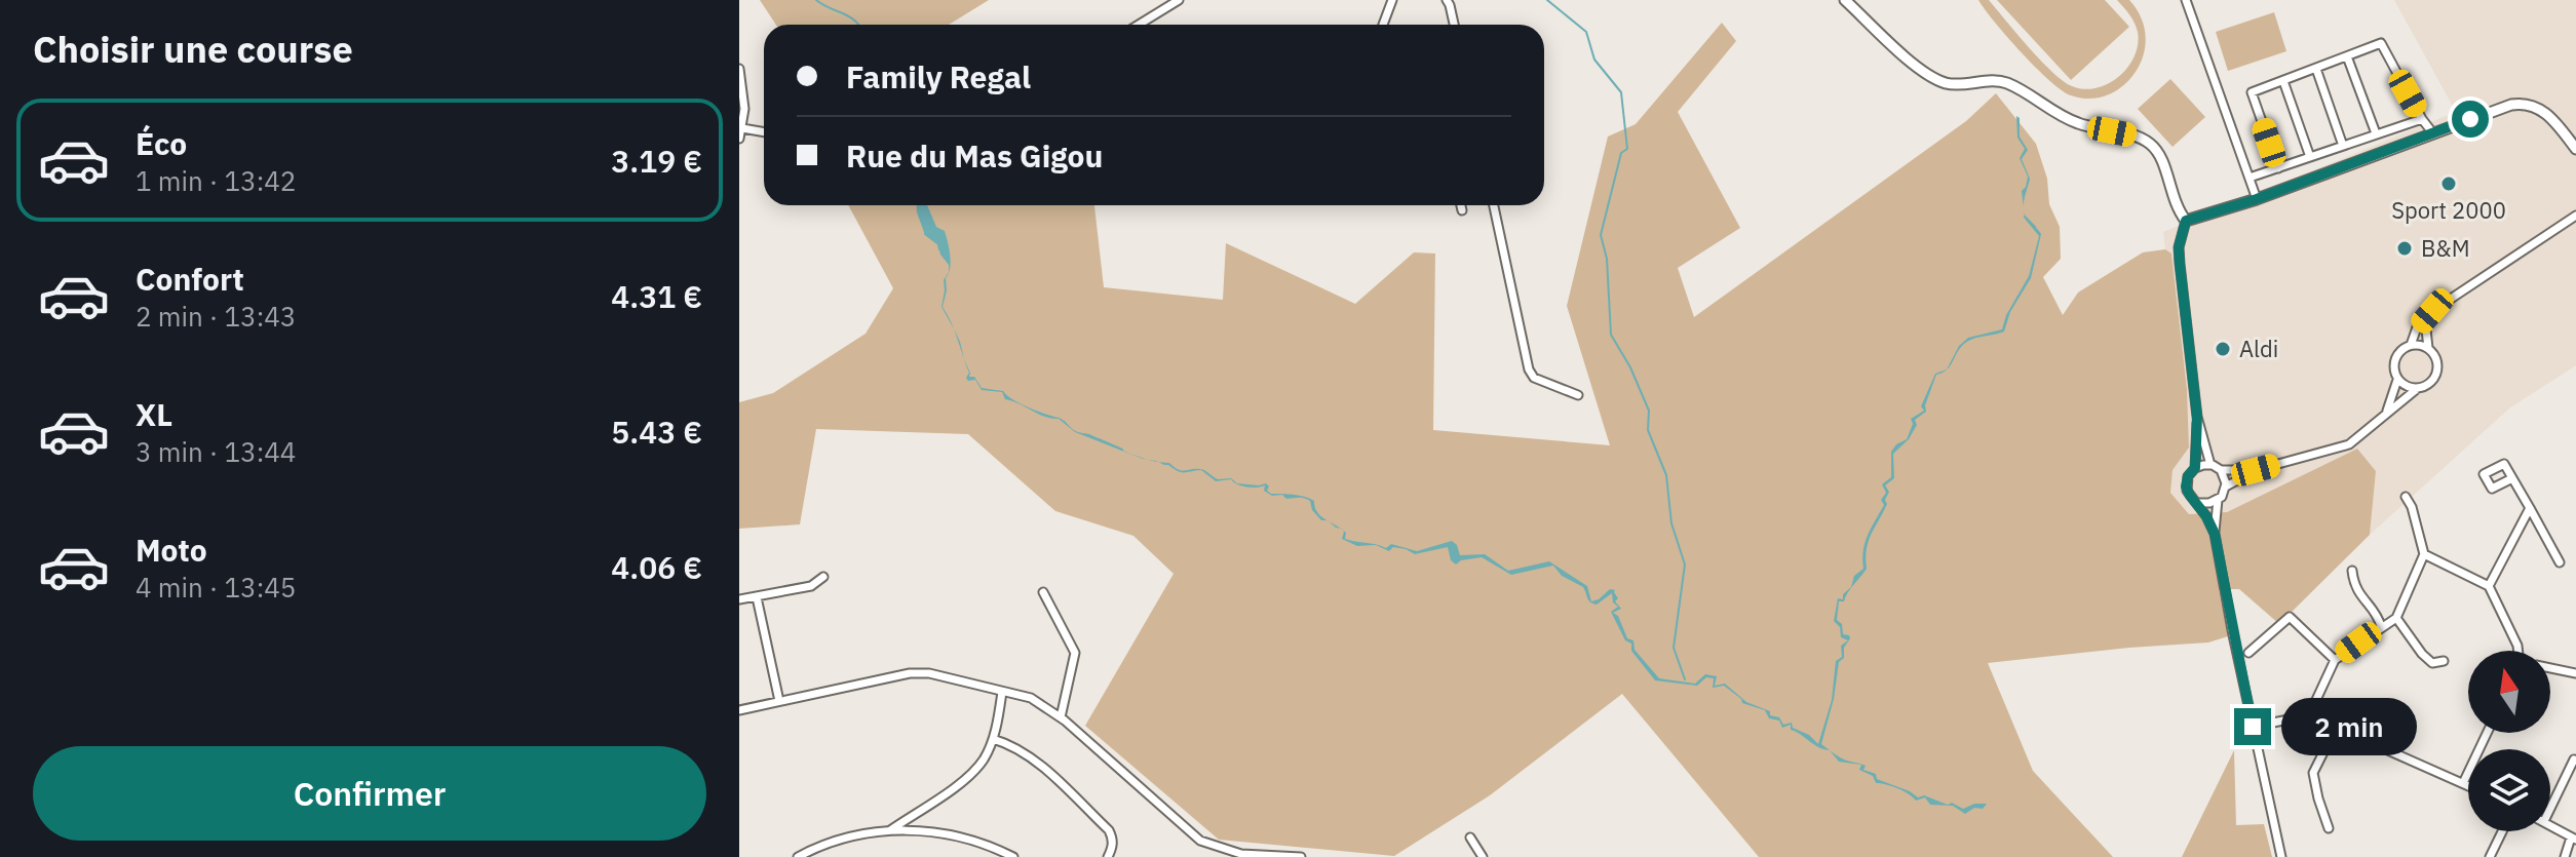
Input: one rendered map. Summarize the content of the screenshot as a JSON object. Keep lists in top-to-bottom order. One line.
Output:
{"places":["Sport 2000","B&M","Aldi"],"north":"top","page":{"heading":"Choisir une course","banner":["Family Regal","Rue du Mas Gigou"],"list":[{"name":"Éco","note":"1 min · 13:42","value":"3.19 €"},{"name":"Confort","note":"2 min · 13:43","value":"4.31 €"},{"name":"XL","note":"3 min · 13:44","value":"5.43 €"},{"name":"Moto","note":"4 min · 13:45","value":"4.06 €"}],"bubble":"2 min","buttons":"Confirmer"}}
